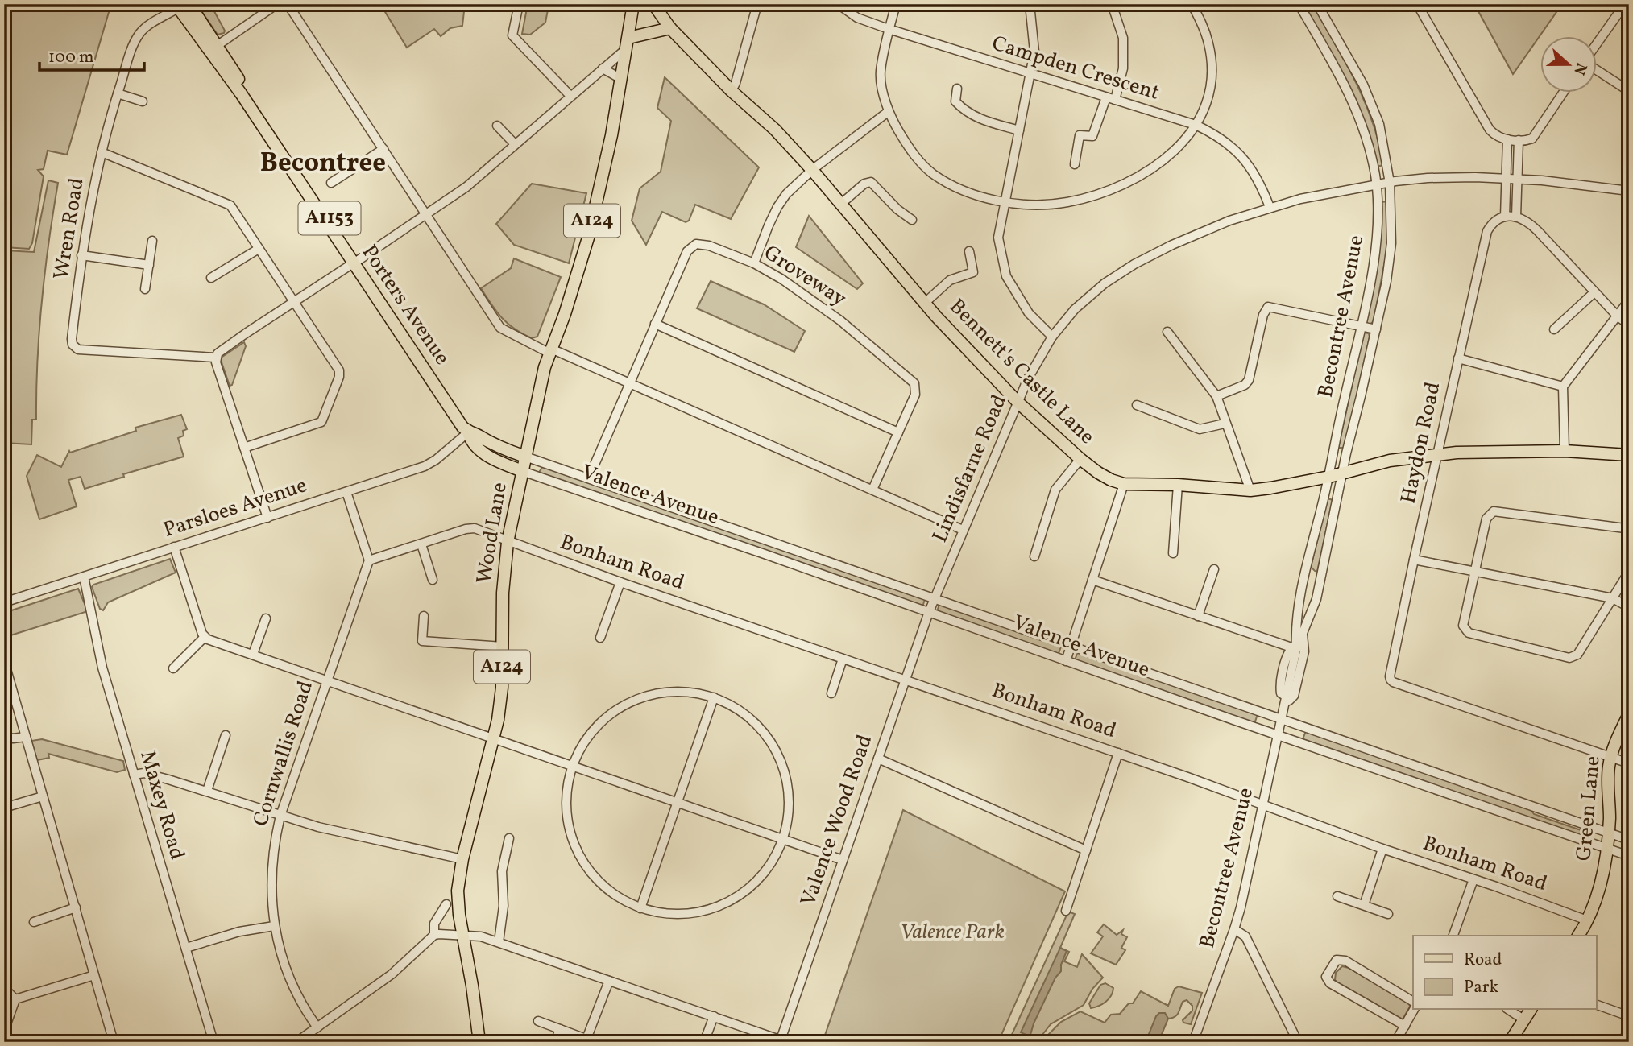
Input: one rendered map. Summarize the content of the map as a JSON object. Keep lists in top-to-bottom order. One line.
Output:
{"streets":{"main road":["A1153","A124","Porters Avenue","Bennett's Castle Lane","Wood Lane","Green Lane"],"street":["Campden Crescent","Wren Road","Groveway","Becontree Avenue","Haydon Road","Lindisfarne Road","Valence Avenue","Parsloes Avenue","Bonham Road","Cornwallis Road","Maxey Road","Valence Wood Road"]},"crossings":[["Campden Crescent","Lindisfarne Road"],["A124","Wood Lane"],["Wren Road","Porters Avenue"],["Groveway","Valence Avenue"],["Porters Avenue","Valence Avenue"],["Porters Avenue","Parsloes Avenue"],["Porters Avenue","Wood Lane"],["Becontree Avenue","Bennett's Castle Lane"],["Becontree Avenue","Lindisfarne Road"],["Becontree Avenue","Valence Avenue"],["Becontree Avenue","Bonham Road"],["Bennett's Castle Lane","Haydon Road"],["Bennett's Castle Lane","Lindisfarne Road"],["Haydon Road","Green Lane"],["Lindisfarne Road","Valence Avenue"],["Lindisfarne Road","Valence Wood Road"],["Valence Avenue","Wood Lane"],["Valence Avenue","Green Lane"],["Valence Avenue","Valence Wood Road"],["Parsloes Avenue","Maxey Road"],["Wood Lane","Bonham Road"],["Bonham Road","Cornwallis Road"],["Bonham Road","Green Lane"],["Bonham Road","Valence Wood Road"]],"districts":["Becontree"],"parks":["Valence Park"],"legend":["Road","Park"],"scale_bar":"100 m","north":"right"}
